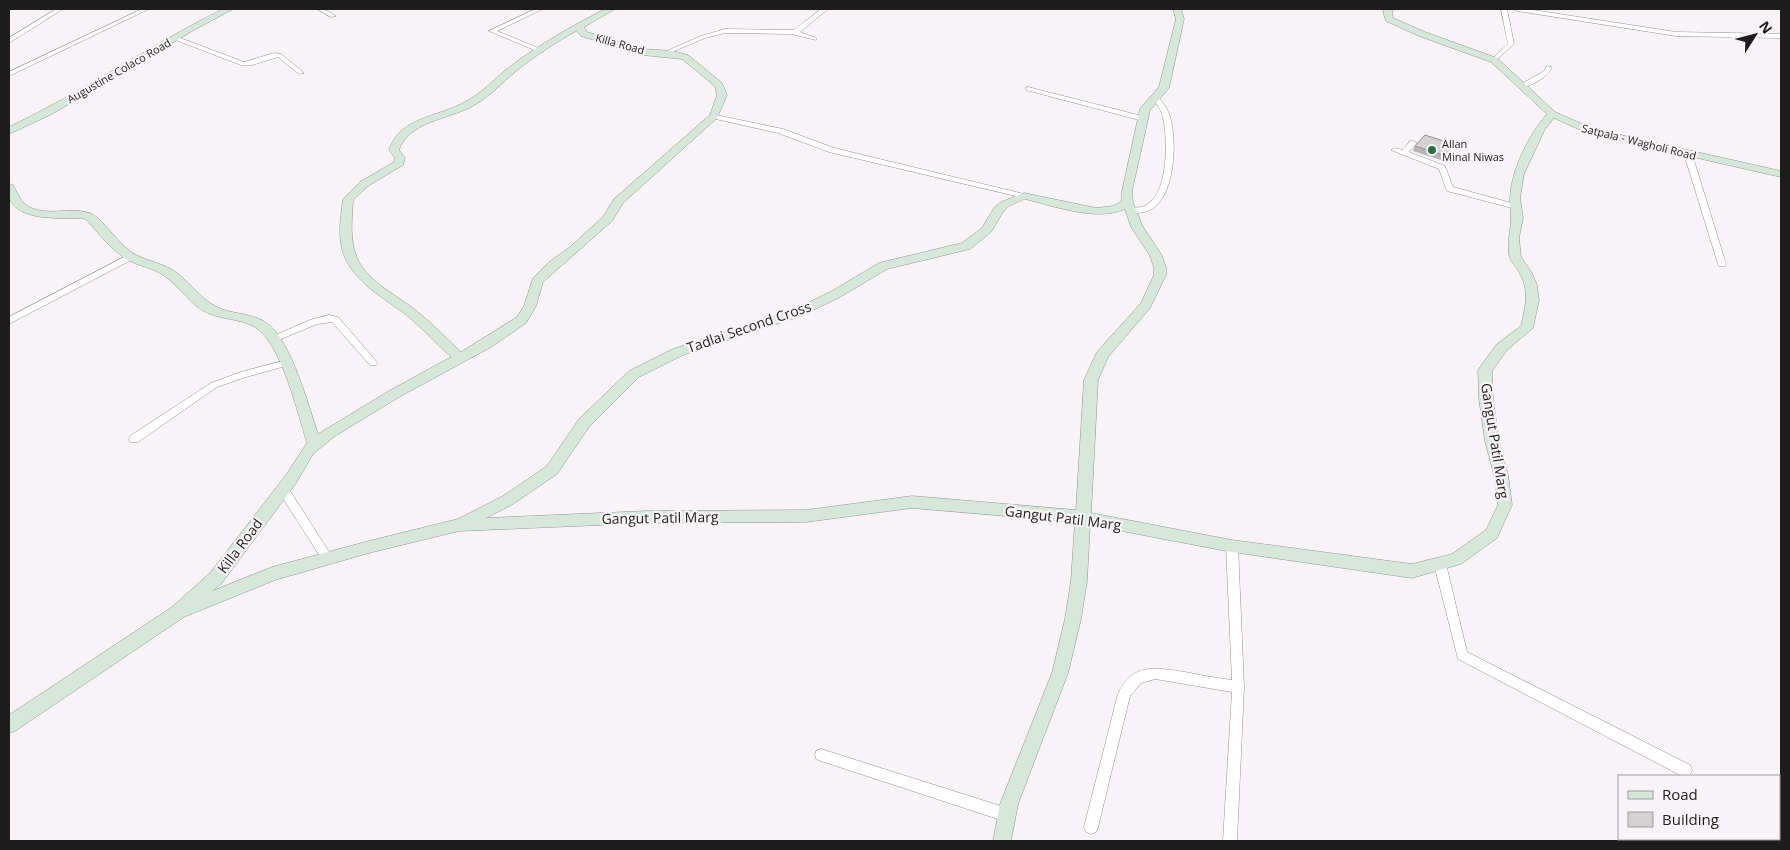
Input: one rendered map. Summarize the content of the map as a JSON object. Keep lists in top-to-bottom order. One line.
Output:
{"streets":{"street":["Killa Road","Augustine Colaco Road","Satpala - Wagholi Road","Tadlai Second Cross","Gangut Patil Marg"]},"crossings":[["Killa Road","Gangut Patil Marg"],["Satpala - Wagholi Road","Gangut Patil Marg"],["Tadlai Second Cross","Gangut Patil Marg"]],"places":["Allan Minal Niwas"],"legend":["Road","Building"],"north":"top right"}
